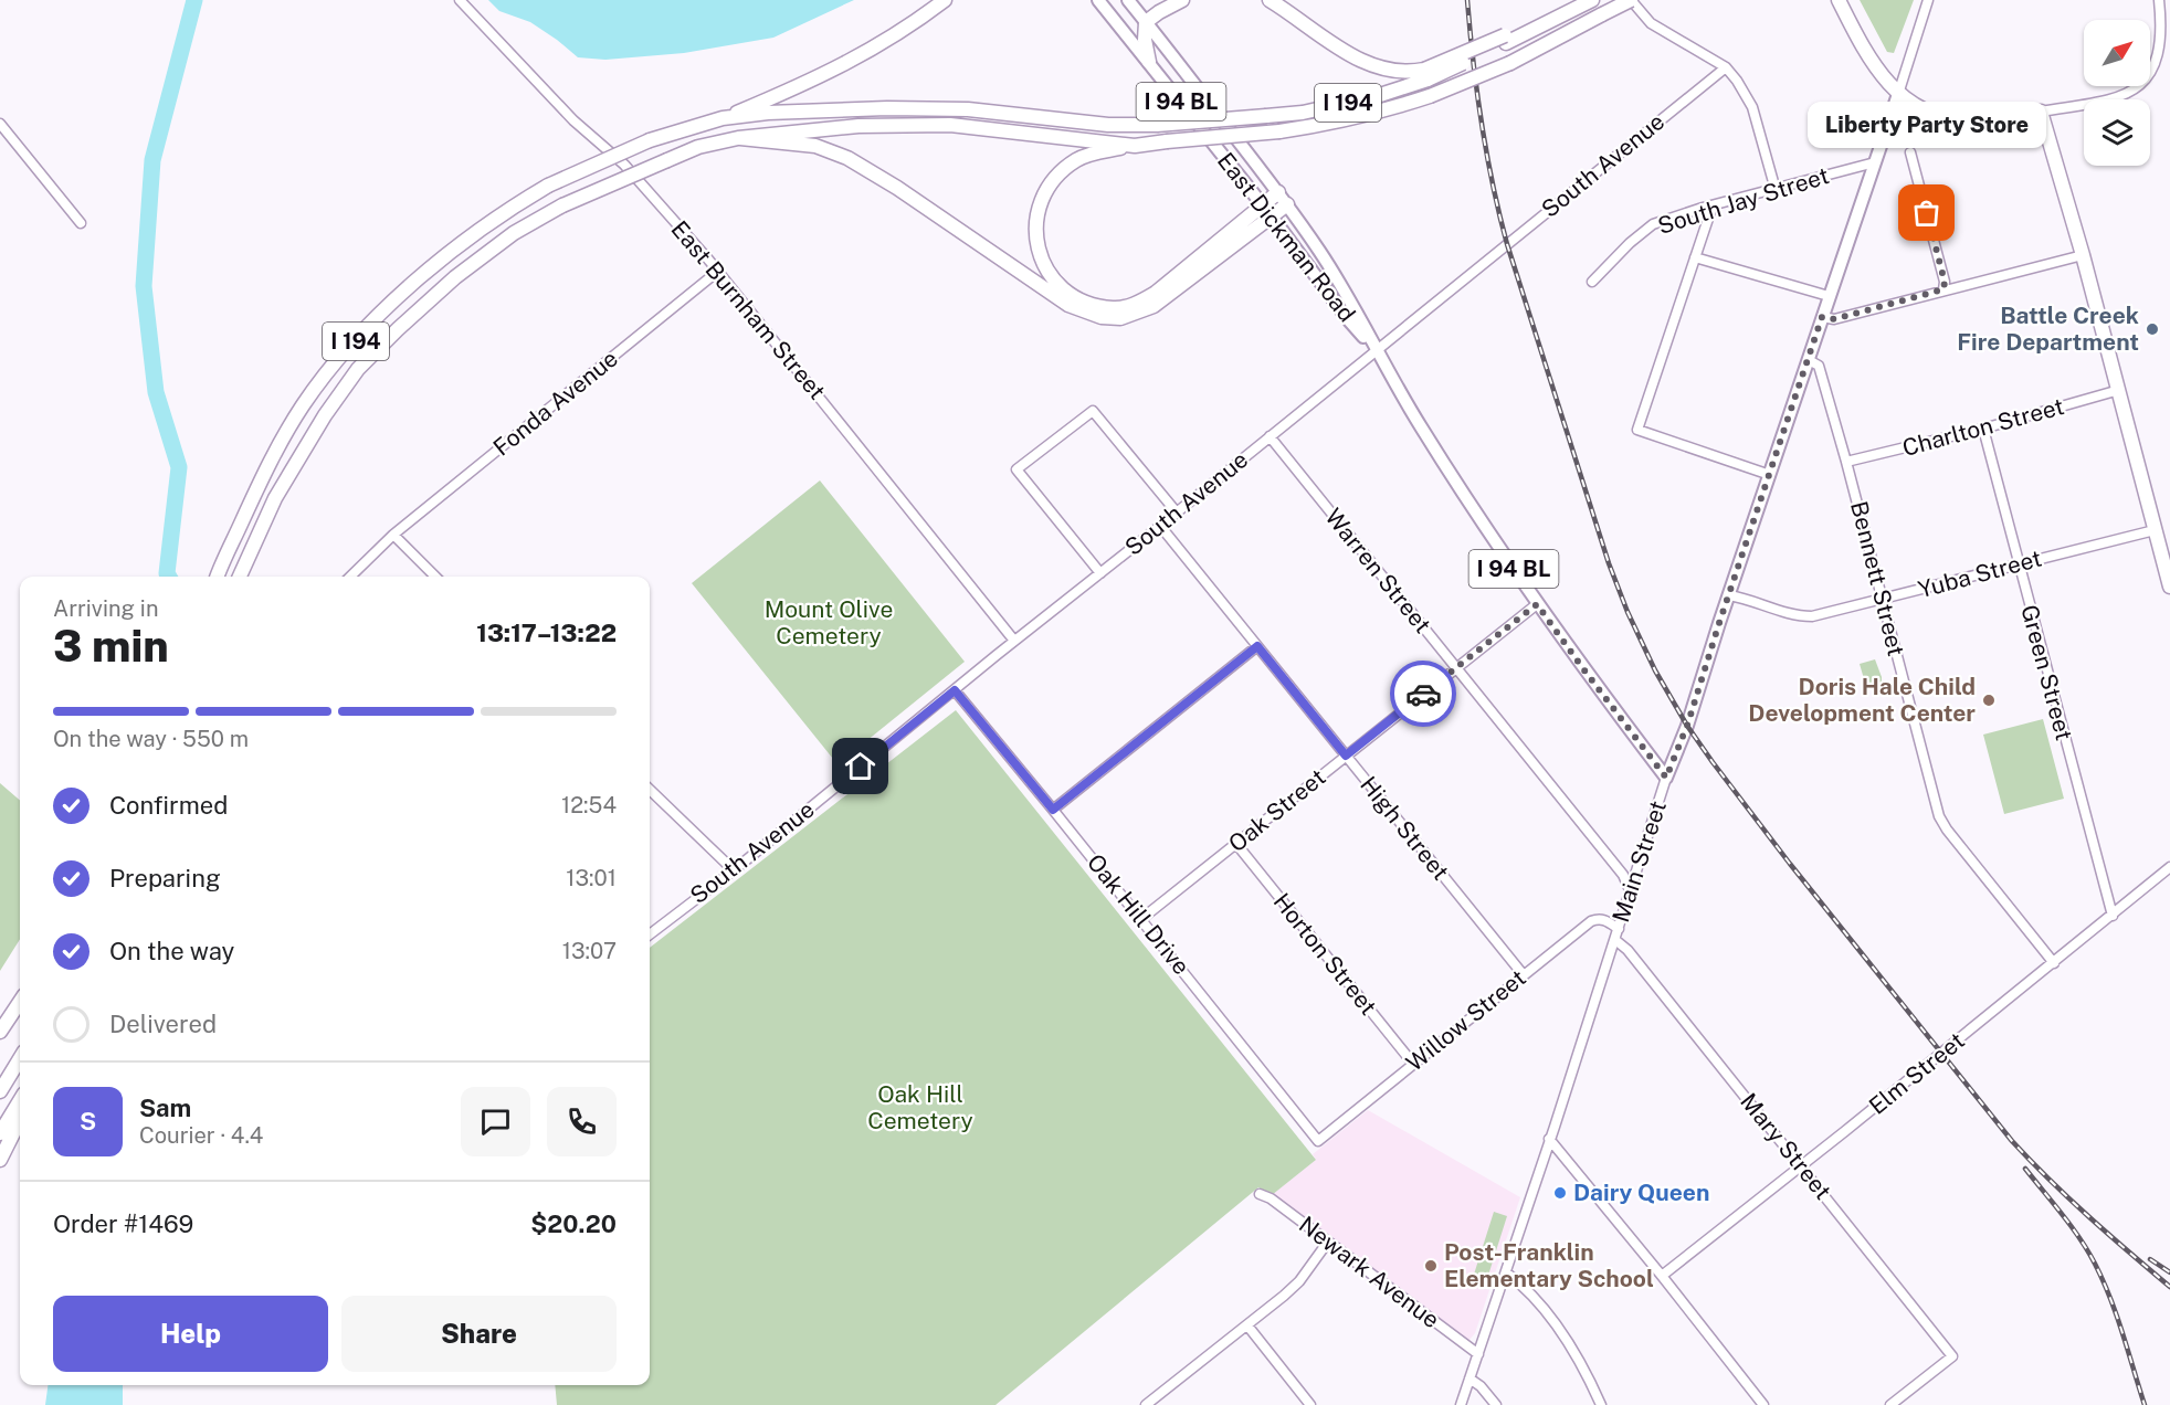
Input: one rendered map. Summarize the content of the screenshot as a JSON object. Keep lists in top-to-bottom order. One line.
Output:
{"streets":{"highway":["I 194"],"main road":["I 94 BL","East Dickman Road","Main Street"],"street":["South Avenue","South Jay Street","East Burnham Street","Fonda Avenue","Charlton Street","Warren Street","Yuba Street","Bennett Street","Green Street","Oak Street","High Street","Oak Hill Drive","Horton Street","Willow Street","Elm Street","Mary Street","Newark Avenue"]},"crossings":[["South Avenue","East Dickman Road"],["South Avenue","East Burnham Street"],["South Avenue","Warren Street"],["South Avenue","High Street"],["South Avenue","Oak Hill Drive"],["South Jay Street","Main Street"],["East Dickman Road","Oak Street"],["East Dickman Road","Main Street"],["East Burnham Street","Fonda Avenue"],["Charlton Street","Bennett Street"],["Charlton Street","Green Street"],["Warren Street","Oak Street"],["Warren Street","Main Street"],["Yuba Street","Bennett Street"],["Yuba Street","Green Street"],["Yuba Street","Main Street"],["Bennett Street","Main Street"],["Bennett Street","Elm Street"],["Green Street","Elm Street"],["Oak Street","High Street"],["Oak Street","Oak Hill Drive"],["Oak Street","Horton Street"],["High Street","Willow Street"],["Main Street","Willow Street"],["Main Street","Mary Street"],["Main Street","Newark Avenue"],["Oak Hill Drive","Willow Street"],["Horton Street","Willow Street"],["Elm Street","Mary Street"]],"parks":["Mount Olive Cemetery","Oak Hill Cemetery"],"places":["Liberty Party Store","Battle Creek Fire Department","Doris Hale Child Development Center","Dairy Queen","Post-Franklin Elementary School"],"north":"top right","page":{"bubble":"Liberty Party Store","heading":["3 min","Arriving in","13:17–13:22"],"panel":["Sam","Courier · 4.4","Order #1469","$20.20"],"bar":"On the way · 550 m","list":[["Confirmed","12:54"],["Preparing","13:01"],["On the way","13:07"],"Delivered"],"round":"S","buttons":["Help","Share"]}}
